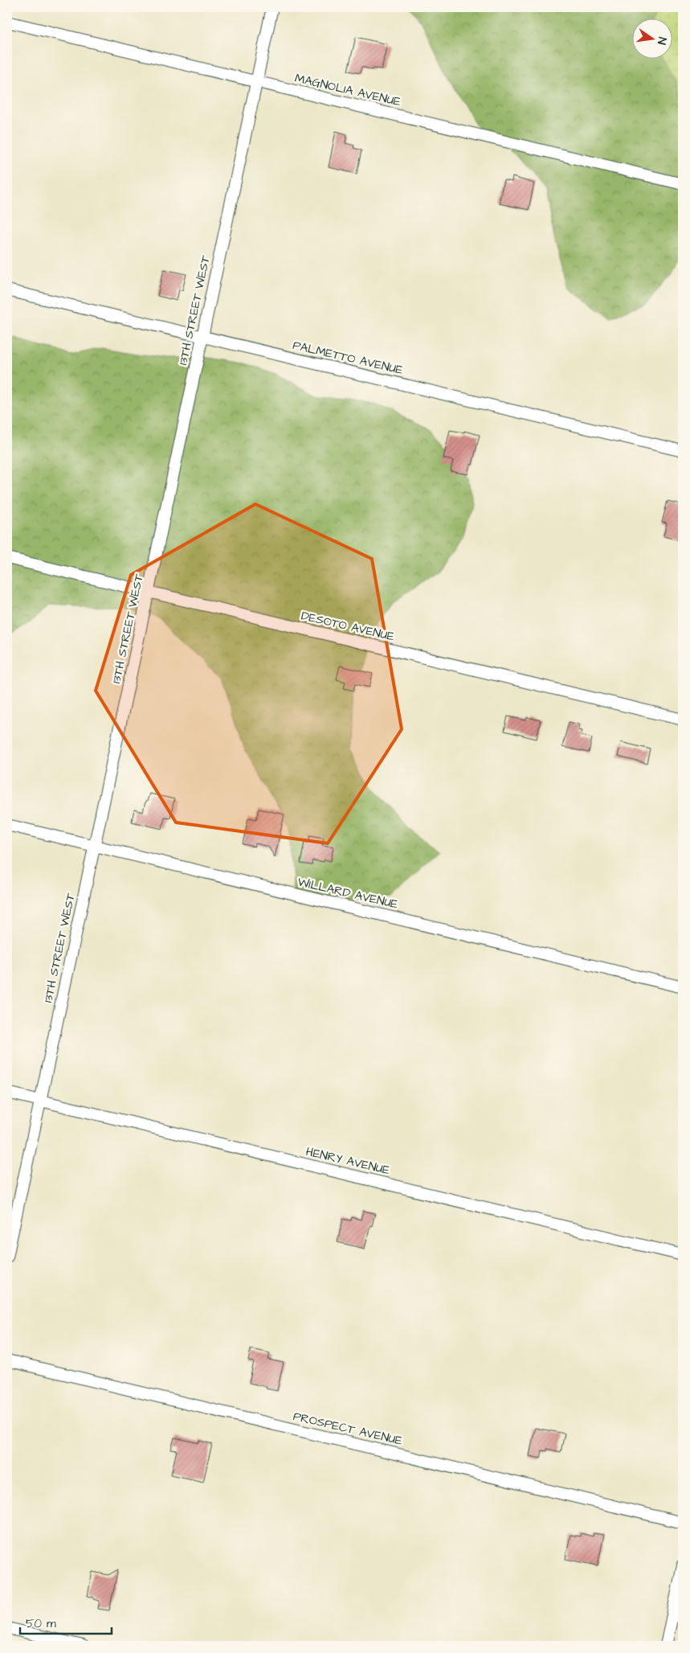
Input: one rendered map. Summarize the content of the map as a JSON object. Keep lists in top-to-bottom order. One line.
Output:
{"streets":{"street":["MAGNOLIA AVENUE","13TH STREET WEST","PALMETTO AVENUE","DESOTO AVENUE","WILLARD AVENUE","HENRY AVENUE","PROSPECT AVENUE"]},"crossings":[["MAGNOLIA AVENUE","13TH STREET WEST"],["13TH STREET WEST","PALMETTO AVENUE"],["13TH STREET WEST","DESOTO AVENUE"],["13TH STREET WEST","WILLARD AVENUE"],["13TH STREET WEST","HENRY AVENUE"]],"scale_bar":"50 m","north":"right"}
